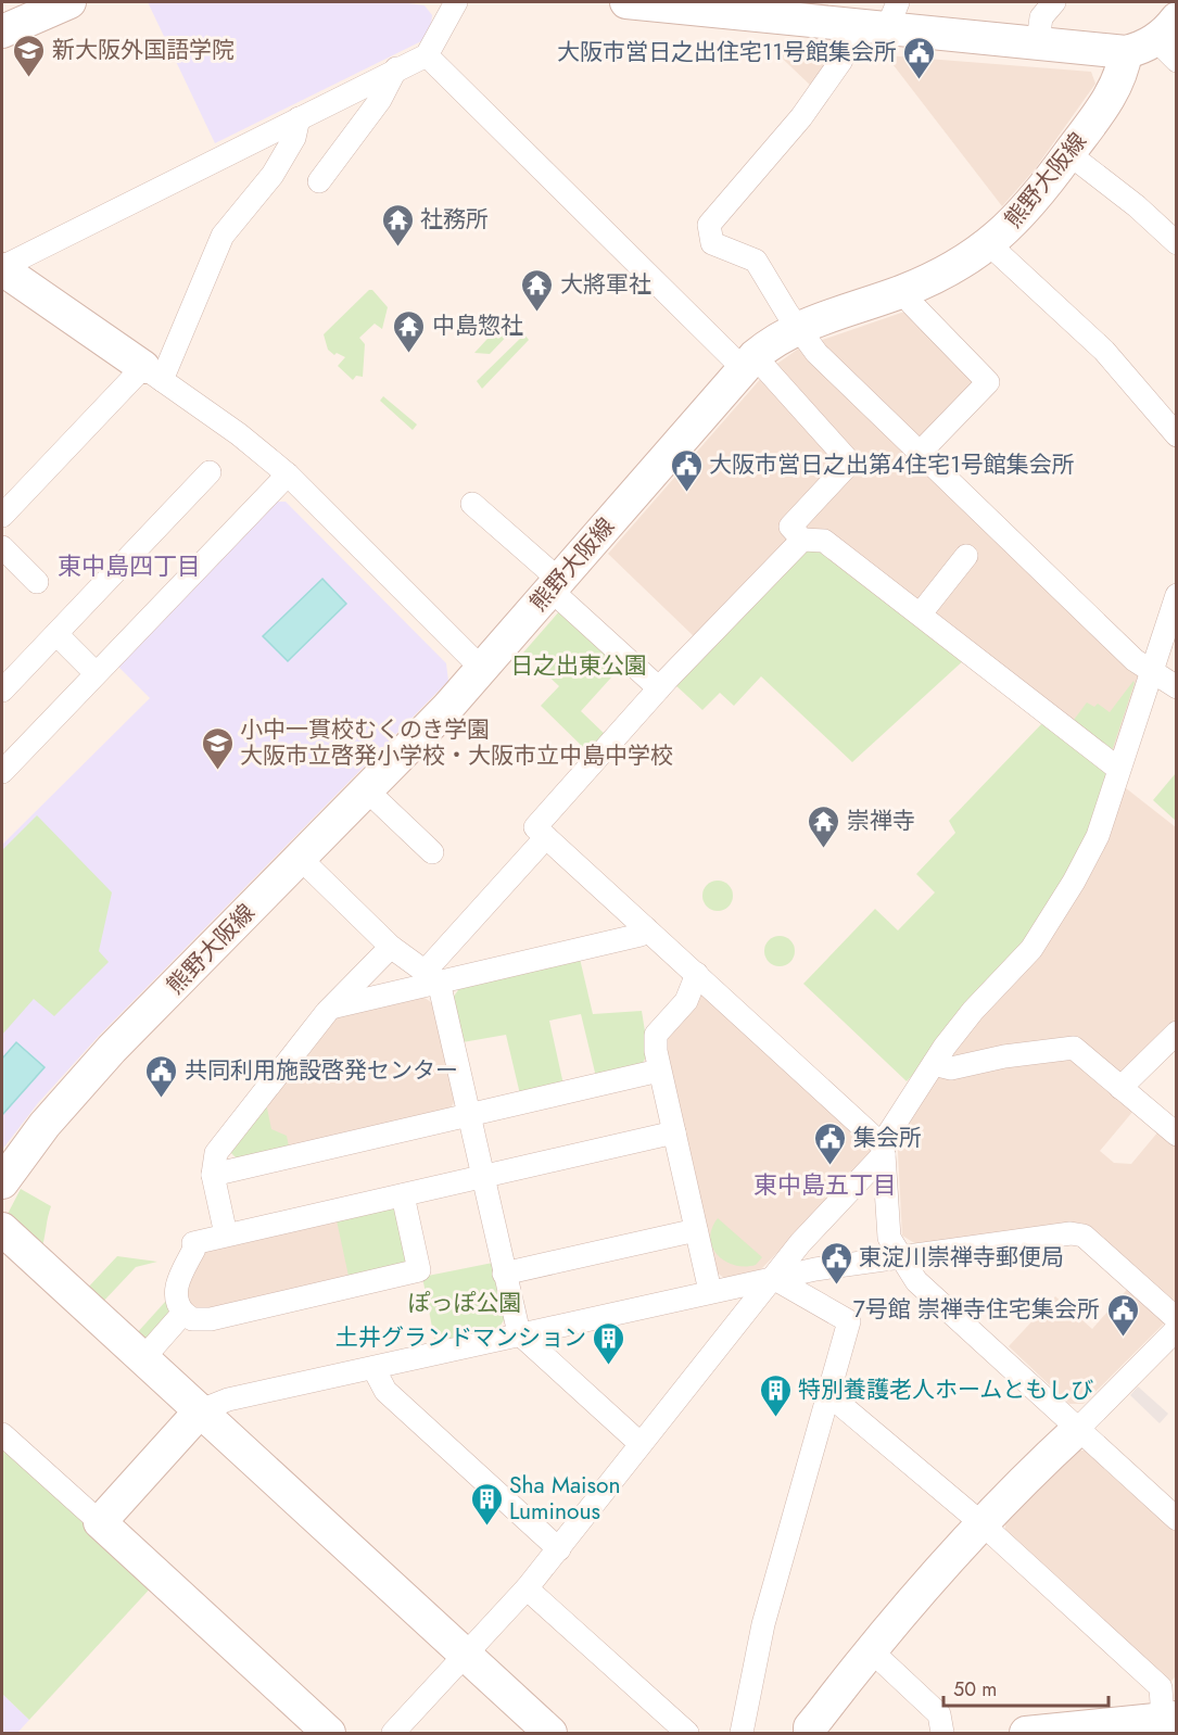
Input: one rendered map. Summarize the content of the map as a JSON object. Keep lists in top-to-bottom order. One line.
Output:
{"streets":{"street":["熊野大阪線"]},"districts":["東中島四丁目","東中島五丁目"],"parks":["日之出東公園","ぽっぽ公園"],"places":{"school or university":["新大阪外国語学院","小中一貫校むくのき学園 大阪市立啓発小学校・大阪市立中島中学校"],"public building":["大阪市営日之出住宅11号館集会所","大阪市営日之出第4住宅1号館集会所","共同利用施設啓発センター","集会所","東淀川崇禅寺郵便局","7号館 崇禅寺住宅集会所"],"temple":["社務所","大將軍社","中島惣社","崇禅寺"],"building":["土井グランドマンション","特別養護老人ホームともしび","Sha Maison Luminous"]},"scale_bar":"50 m"}
